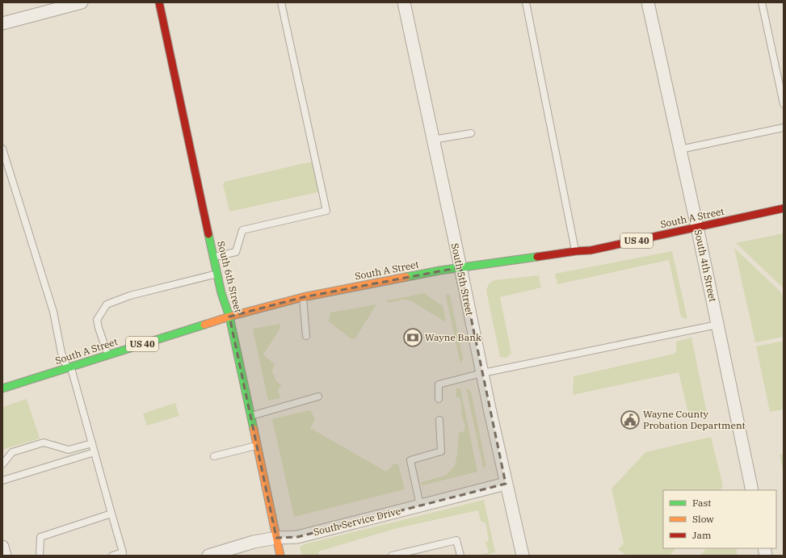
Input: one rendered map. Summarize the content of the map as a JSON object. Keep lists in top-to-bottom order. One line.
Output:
{"streets":{"main road":["South A Street","US 40","South 6th Street"],"street":["South 4th Street","South 5th Street","South Service Drive"]},"crossings":[["South A Street","South 4th Street"],["South A Street","South 6th Street"],["South A Street","South 5th Street"],["South 6th Street","South Service Drive"],["South 5th Street","South Service Drive"]],"places":{"bank":["Wayne Bank"],"public building":["Wayne County Probation Department"]},"legend":["Fast","Slow","Jam"]}
